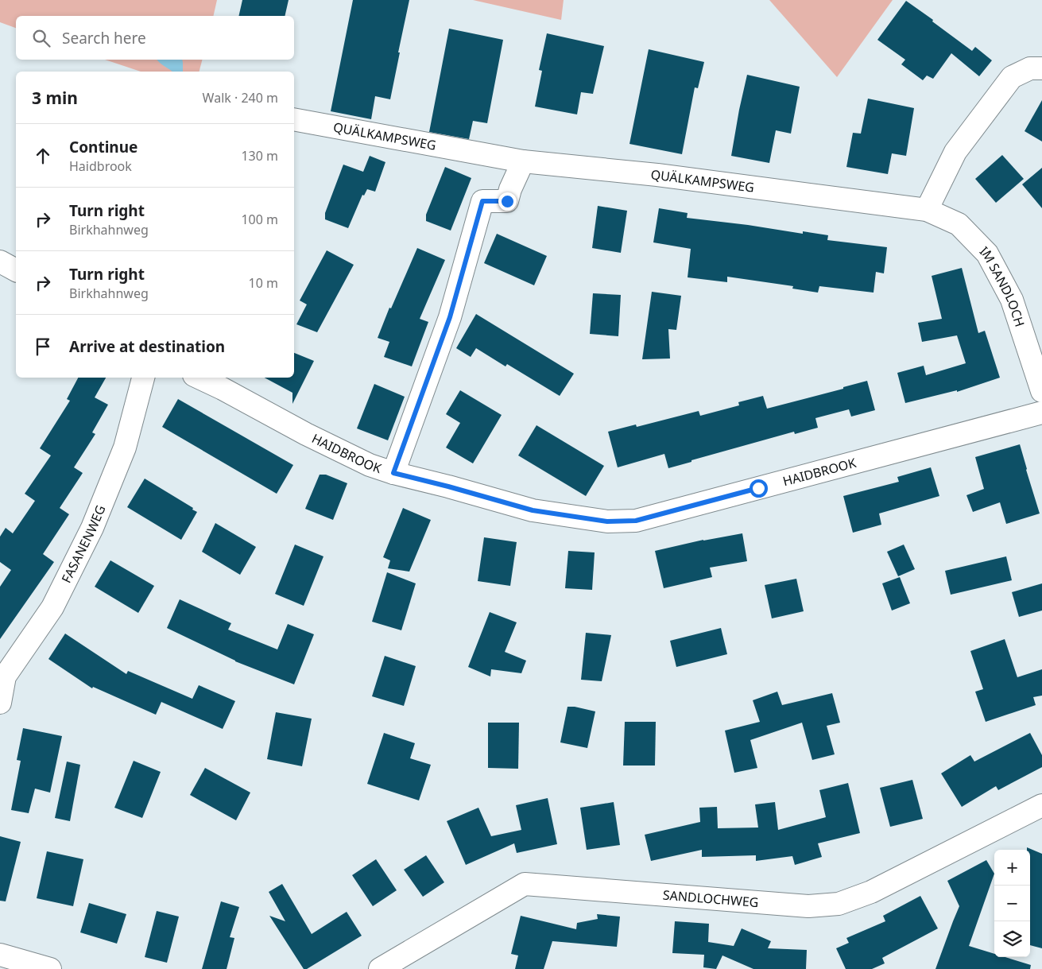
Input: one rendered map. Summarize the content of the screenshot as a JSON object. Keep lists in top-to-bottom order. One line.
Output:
{"streets":{"street":["QUÄLKAMPSWEG","IM SANDLOCH","HAIDBROOK","FASANENWEG","SANDLOCHWEG"]},"crossings":[["QUÄLKAMPSWEG","IM SANDLOCH"]],"page":{"search":"Search here","heading":["3 min","Walk · 240 m"],"list":[["Continue","Haidbrook","130 m"],["Turn right","Birkhahnweg","100 m"],["Turn right","Birkhahnweg","10 m"],"Arrive at destination"],"map_buttons":["+","−"]}}
